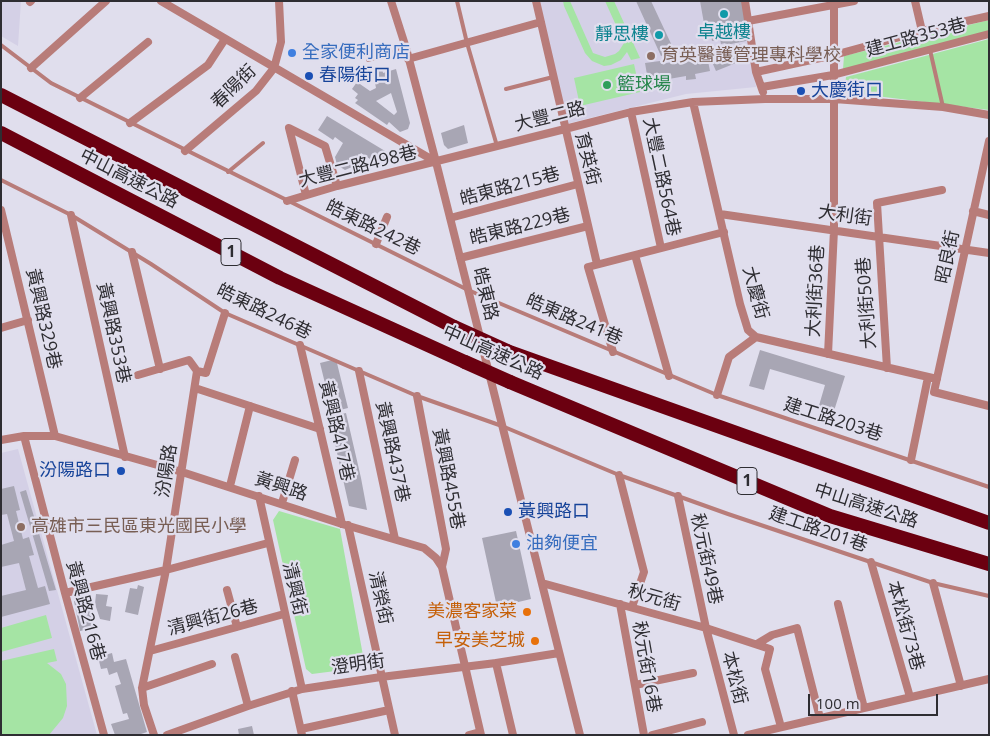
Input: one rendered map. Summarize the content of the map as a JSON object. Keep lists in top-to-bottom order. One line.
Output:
{"streets":{"highway":["中山高速公路","1"],"street":["建工路353巷","春陽街","大豐二路","育英街","大豐二路498巷","大豐二路564巷","皓東路215巷","大利街","皓東路229巷","昭良街","大利街36巷","大慶街","皓東路","大利街50巷","黃興路329巷","黃興路353巷","黃興路417巷","黃興路437巷","汾陽路","黃興路455巷","黃興路","秋元街49巷","清興街","清榮街","秋元街","黃興路216巷","清興街26巷","本松街73巷","澄明街","秋元街16巷","本松街"],"lane":["皓東路242巷","皓東路246巷","皓東路241巷","建工路203巷","建工路201巷"]},"crossings":[["建工路353巷","大利街36巷"],["春陽街","皓東路242巷"],["大豐二路","育英街"],["大豐二路","大豐二路498巷"],["大豐二路","大豐二路564巷"],["大豐二路","大利街36巷"],["大豐二路","大慶街"],["大豐二路","皓東路"],["育英街","皓東路215巷"],["育英街","皓東路229巷"],["大豐二路498巷","皓東路242巷"],["大豐二路498巷","皓東路"],["皓東路215巷","皓東路"],["大利街","昭良街"],["大利街","大利街36巷"],["大利街","大慶街"],["大利街","大利街50巷"],["皓東路229巷","皓東路"],["皓東路242巷","皓東路"],["皓東路242巷","皓東路241巷"],["昭良街","大慶街"],["大利街36巷","大慶街"],["大慶街","大利街50巷"],["皓東路","皓東路246巷"],["皓東路","皓東路241巷"],["皓東路","建工路201巷"],["皓東路","秋元街"],["皓東路","澄明街"],["皓東路246巷","黃興路353巷"],["皓東路246巷","黃興路417巷"],["皓東路246巷","黃興路437巷"],["皓東路246巷","黃興路455巷"],["皓東路246巷","建工路201巷"],["黃興路329巷","黃興路"],["皓東路241巷","建工路203巷"],["黃興路353巷","黃興路"],["黃興路417巷","黃興路"],["黃興路417巷","清榮街"],["黃興路437巷","黃興路"],["汾陽路","黃興路"],["汾陽路","清興街26巷"],["黃興路455巷","黃興路"],["黃興路","清興街"],["黃興路","清榮街"],["黃興路","黃興路216巷"],["黃興路","澄明街"],["建工路201巷","秋元街49巷"],["建工路201巷","本松街73巷"],["秋元街49巷","秋元街"],["秋元街49巷","本松街"],["清興街","清興街26巷"],["清興街","澄明街"],["清榮街","澄明街"],["秋元街","秋元街16巷"],["秋元街","本松街"]],"places":["卓越樓","靜思樓","全家便利商店","育英醫護管理專科學校","春陽街口","籃球場","大慶街口","汾陽路口","黃興路口","高雄市三民區東光國民小學","油夠便宜","美濃客家菜","早安美芝城"],"scale_bar":"100 m"}
